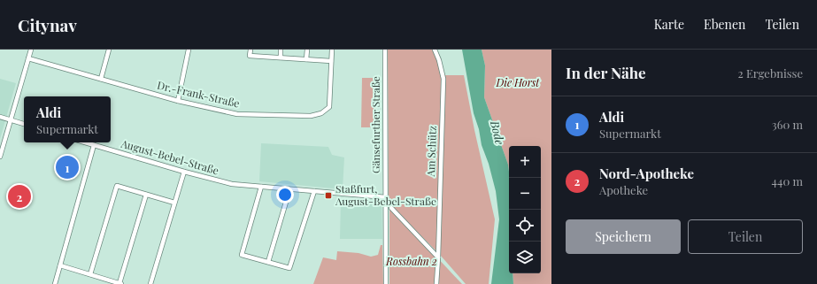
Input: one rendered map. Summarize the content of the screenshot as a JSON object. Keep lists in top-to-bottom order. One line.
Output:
{"streets":{"street":["Dr.-Frank-Straße","Gänsefurther Straße","Am Schütz","August-Bebel-Straße"]},"crossings":[["Gänsefurther Straße","August-Bebel-Straße"]],"water":["Bode"],"parks":["Die Horst","Rossbahn 2"],"places":{"transit":["Staßfurt, August-Bebel-Straße"]},"page":{"header":"Citynav","nav":["Karte","Ebenen","Teilen"],"heading":["In der Nähe","2 Ergebnisse"],"list":[{"mark":"1","name":"Aldi","note":"Supermarkt","value":"360 m"},{"mark":"2","name":"Nord-Apotheke","note":"Apotheke","value":"440 m"}],"popup":["Aldi","Supermarkt"],"map_buttons":["+","−"],"pins":["1","2"],"buttons":["Speichern","Teilen"]}}
